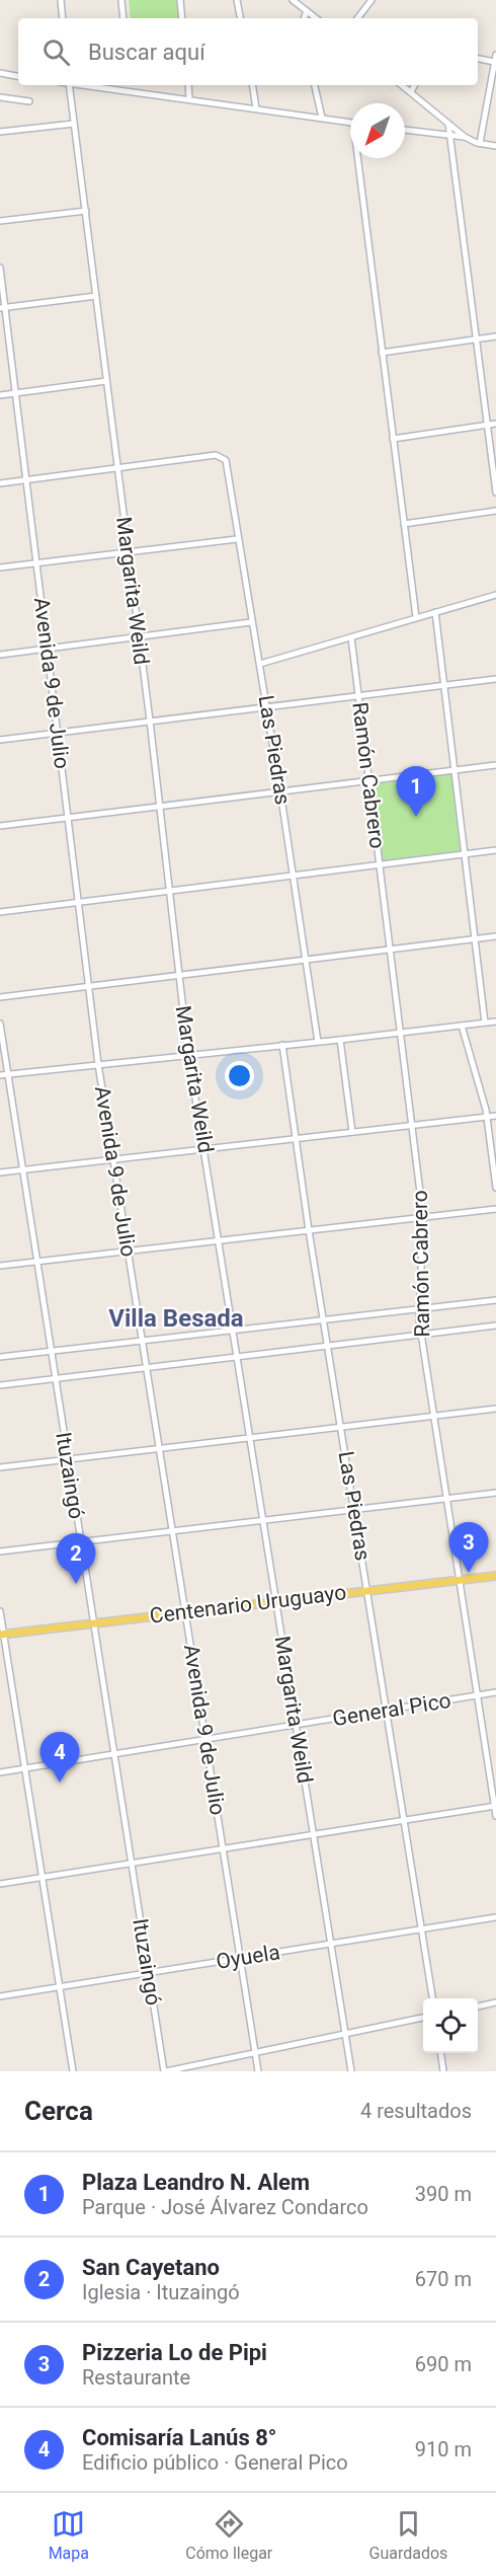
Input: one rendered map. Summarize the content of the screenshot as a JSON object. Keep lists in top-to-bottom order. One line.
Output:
{"streets":{"main road":["Centenario Uruguayo"],"street":["Margarita Weild","Avenida 9 de Julio","Las Piedras","Ramón Cabrero","Ituzaingó","General Pico","Oyuela"]},"crossings":[["Margarita Weild","Las Piedras"],["Margarita Weild","Centenario Uruguayo"],["Margarita Weild","General Pico"],["Margarita Weild","Oyuela"],["Avenida 9 de Julio","Centenario Uruguayo"],["Avenida 9 de Julio","General Pico"],["Avenida 9 de Julio","Oyuela"],["Las Piedras","Centenario Uruguayo"],["Las Piedras","General Pico"],["Las Piedras","Oyuela"],["Ramón Cabrero","Centenario Uruguayo"],["Ramón Cabrero","General Pico"],["Ituzaingó","Centenario Uruguayo"],["Ituzaingó","General Pico"],["Ituzaingó","Oyuela"]],"districts":["Villa Besada"],"north":"bottom left","page":{"search":"Buscar aquí","pins":["1","3","2","4"],"heading":["Cerca","4 resultados"],"list":[{"mark":"1","name":"Plaza Leandro N. Alem","note":"Parque · José Álvarez Condarco","value":"390 m"},{"mark":"2","name":"San Cayetano","note":"Iglesia · Ituzaingó","value":"670 m"},{"mark":"3","name":"Pizzeria Lo de Pipi","note":"Restaurante","value":"690 m"},{"mark":"4","name":"Comisaría Lanús 8°","note":"Edificio público · General Pico","value":"910 m"}],"nav":["Mapa","Cómo llegar","Guardados"]}}
